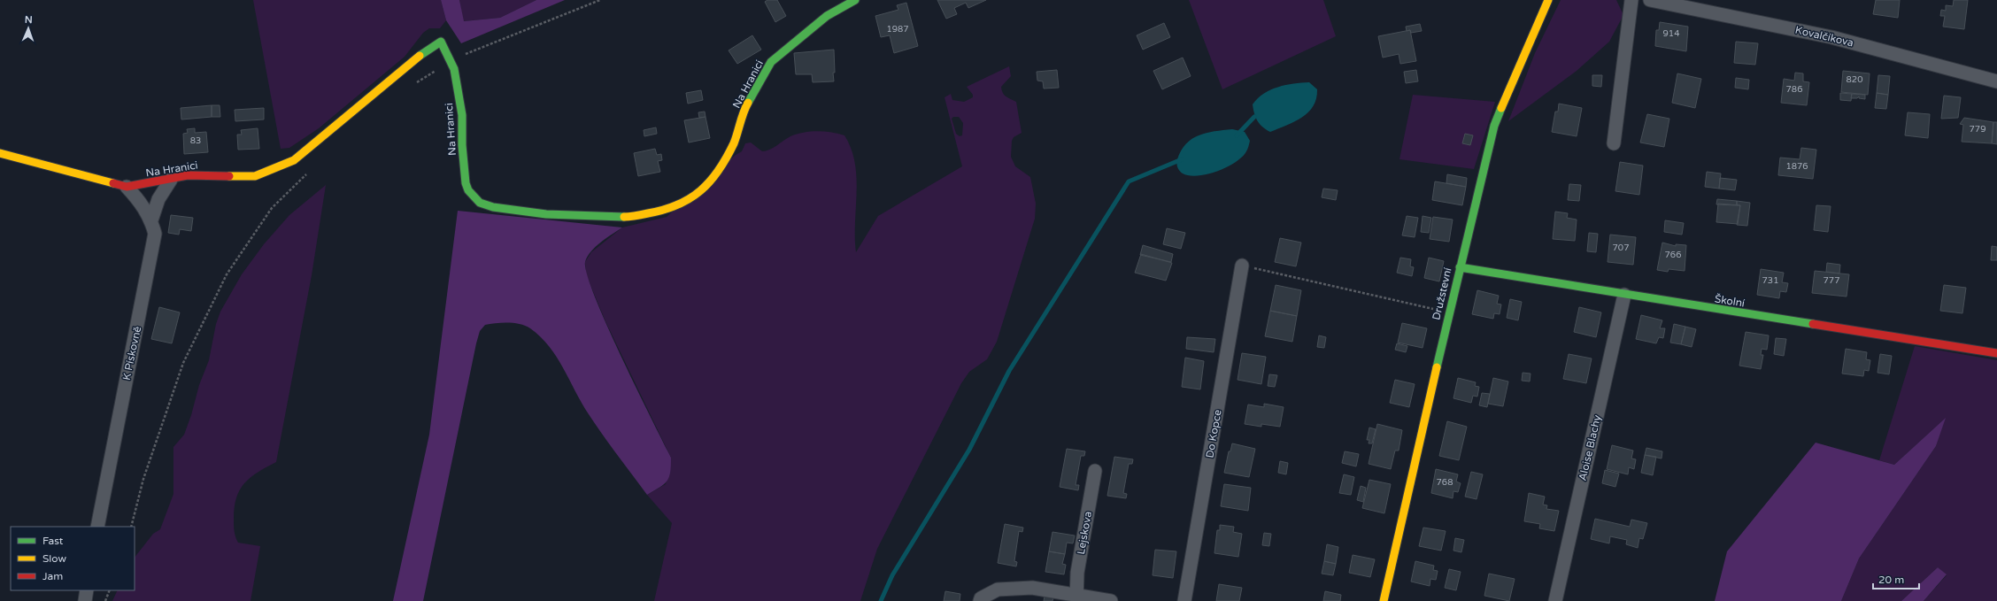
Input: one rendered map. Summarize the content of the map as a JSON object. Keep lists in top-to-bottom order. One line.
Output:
{"streets":{"street":["Kovalčíkova","Na Hranici","Družstevní","Školní","K Pískovně","Do Kopce","Aloise Blachy","Lejskova"]},"crossings":[["Na Hranici","K Pískovně"],["Družstevní","Školní"],["Školní","Aloise Blachy"]],"house_numbers":["1987","914","820","786","779","83","1876","707","766","731","777","768"],"legend":["Fast","Slow","Jam"],"scale_bar":"20 m","north":"top"}
